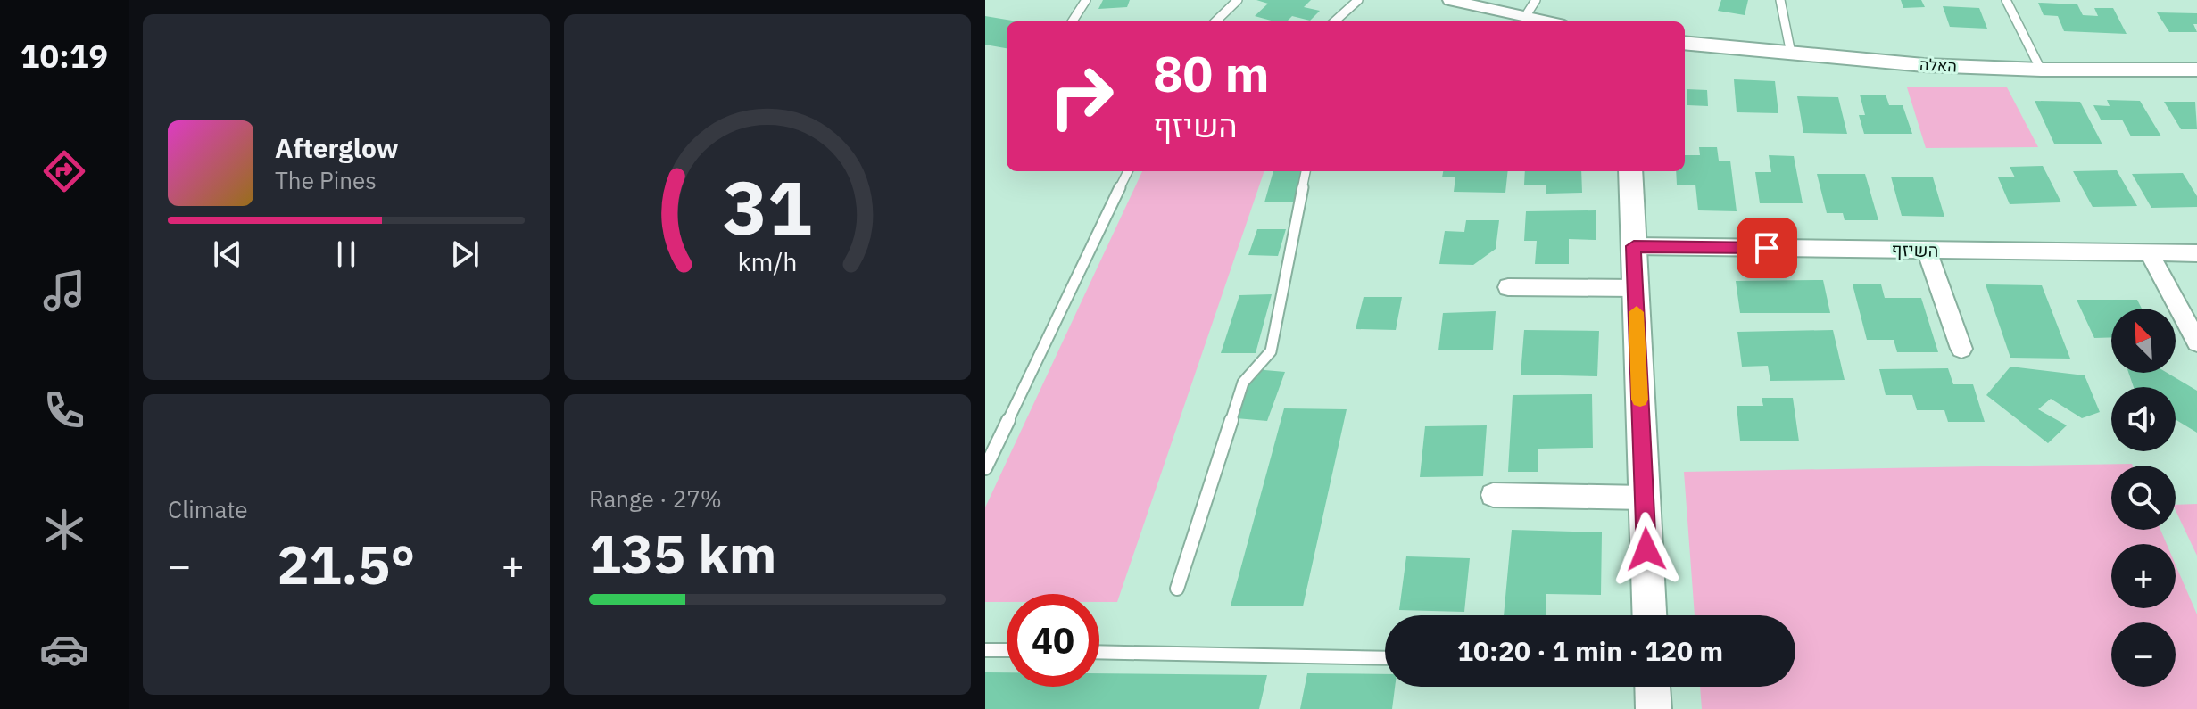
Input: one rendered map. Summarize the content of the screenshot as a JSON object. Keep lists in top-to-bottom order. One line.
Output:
{"streets":{"street":["האלה","השיזף"]},"north":"top left","page":{"tabs":"10:19","turn":["80 m","השיזף"],"song":["Afterglow","The Pines"],"map_buttons":["+","−"],"tile":["Climate",["Range · 27%","135 km"]],"heat":["−","21.5°","+"],"limit":"40","trip":"10:20 · 1 min · 120 m","gauge":["31","km/h"]}}
